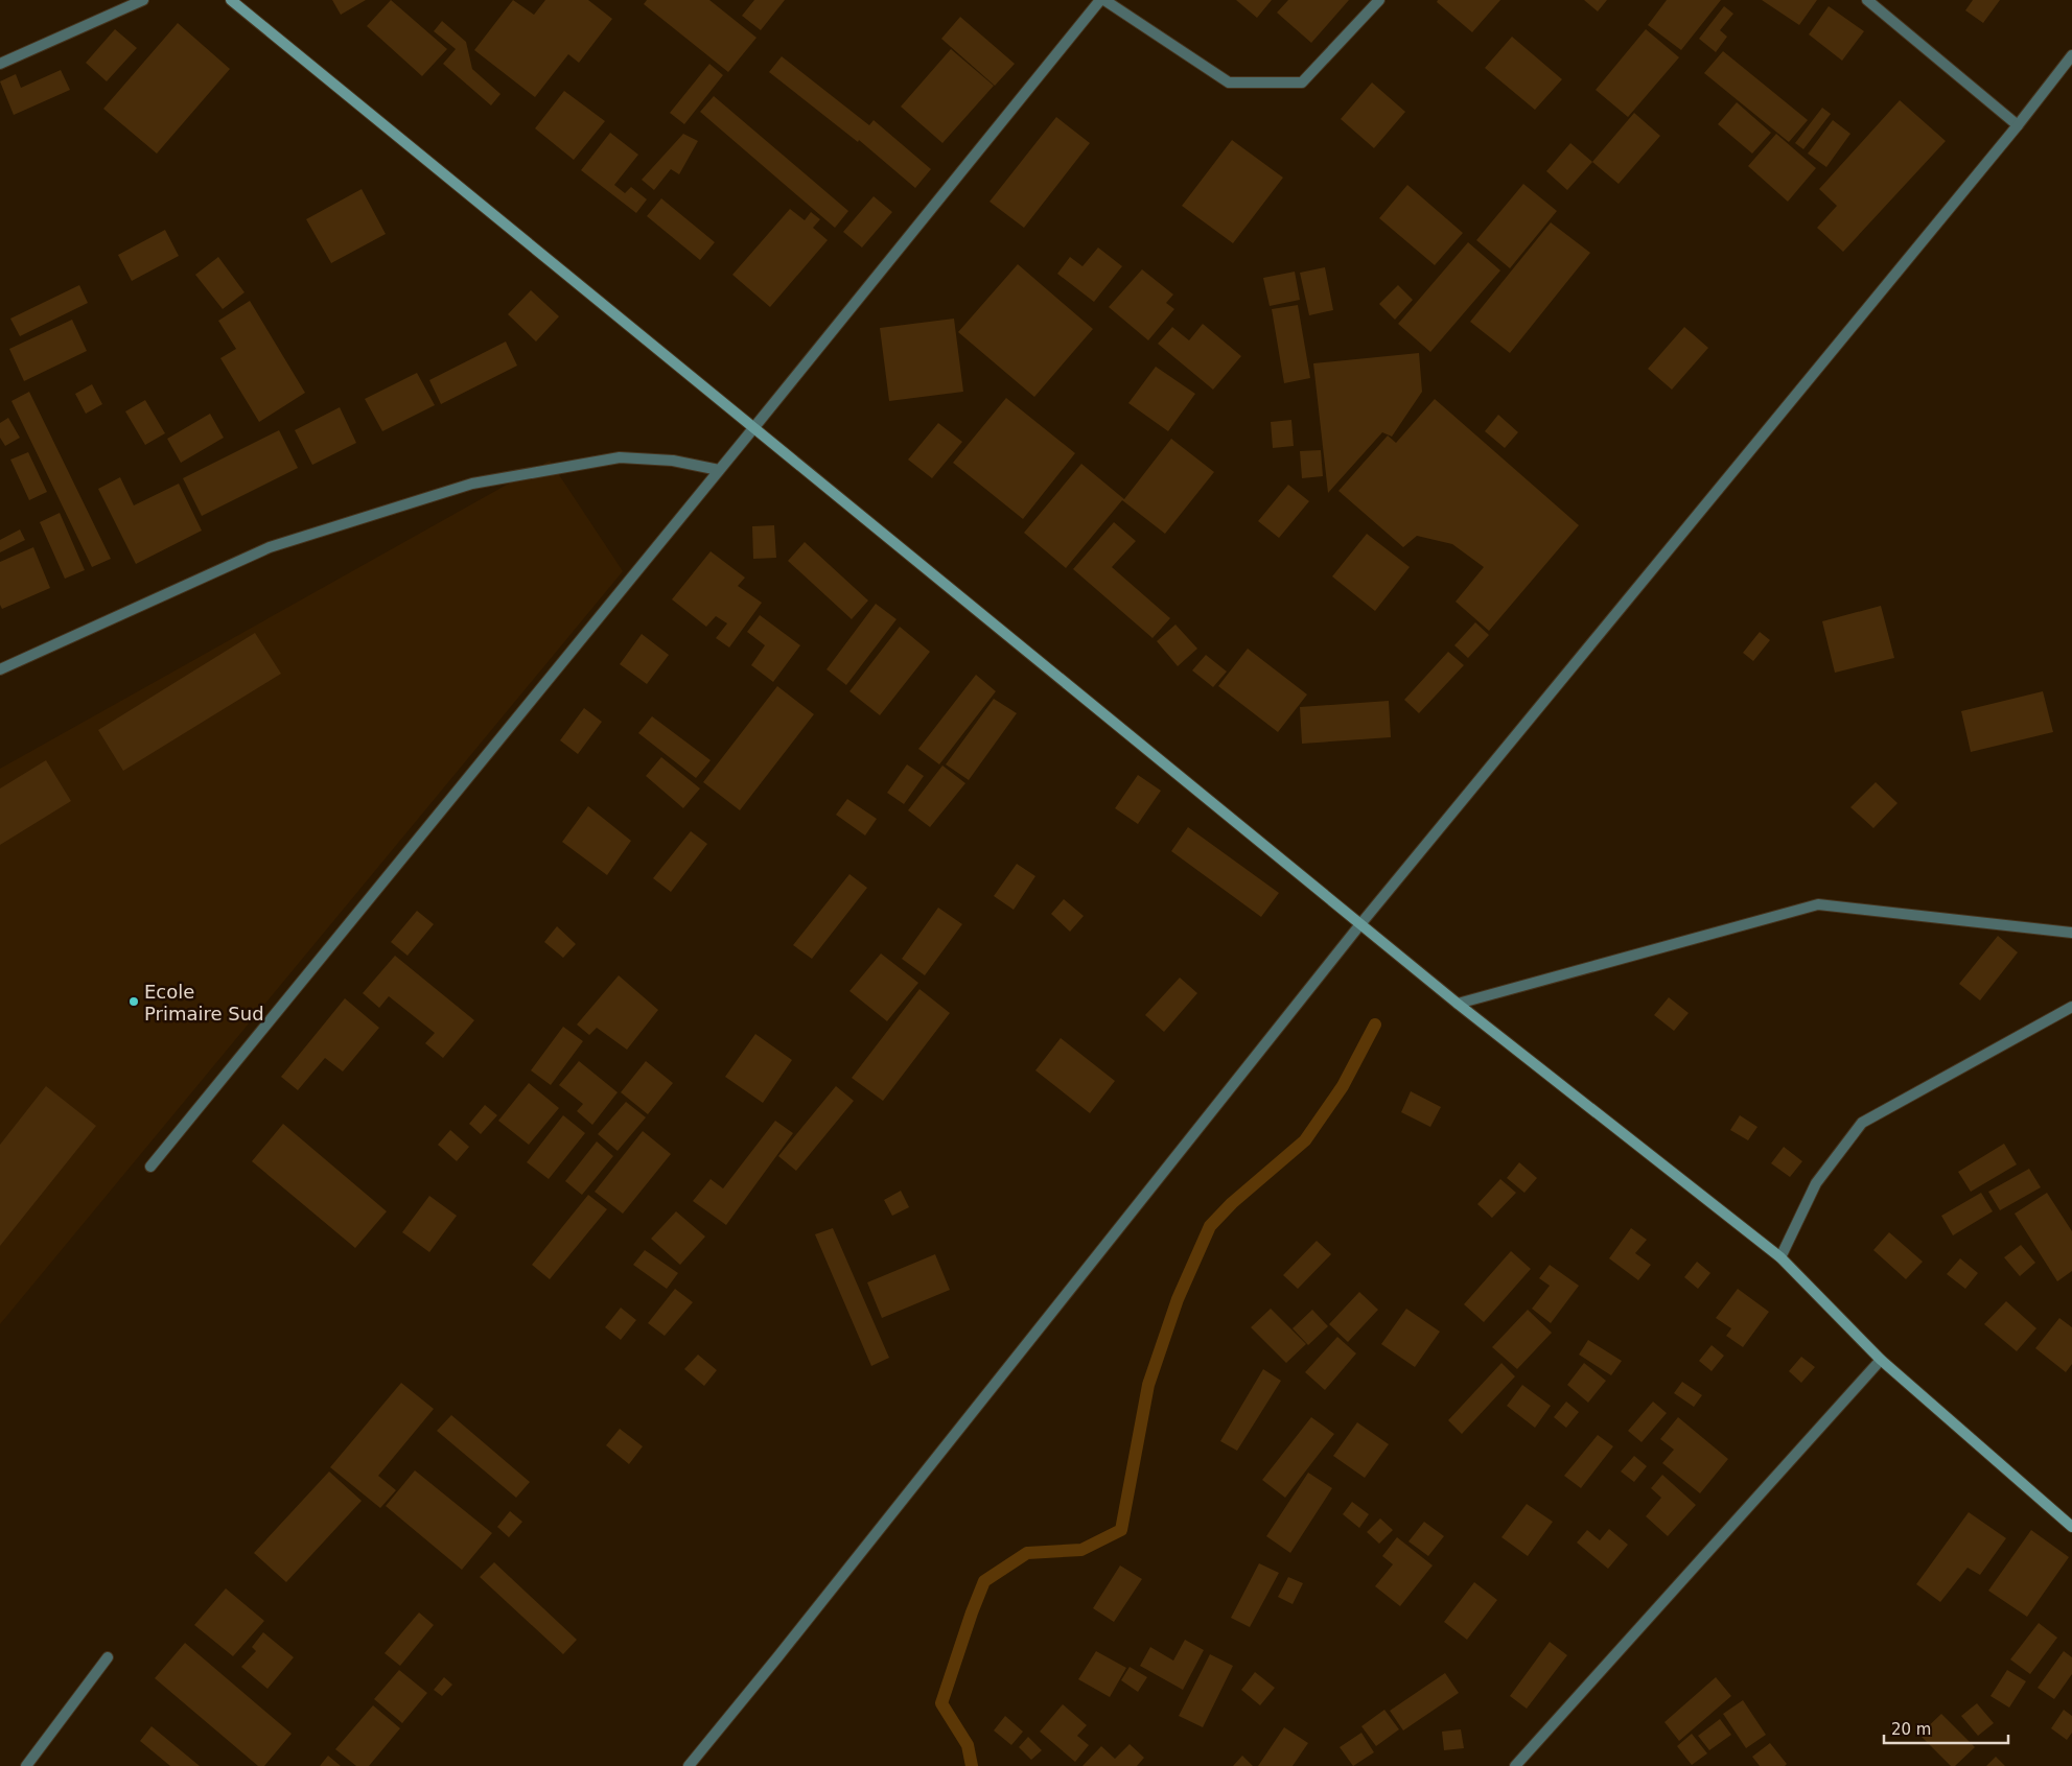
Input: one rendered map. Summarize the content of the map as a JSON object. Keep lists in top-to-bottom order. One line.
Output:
{"places":["Ecole Primaire Sud"],"scale_bar":"20 m"}
